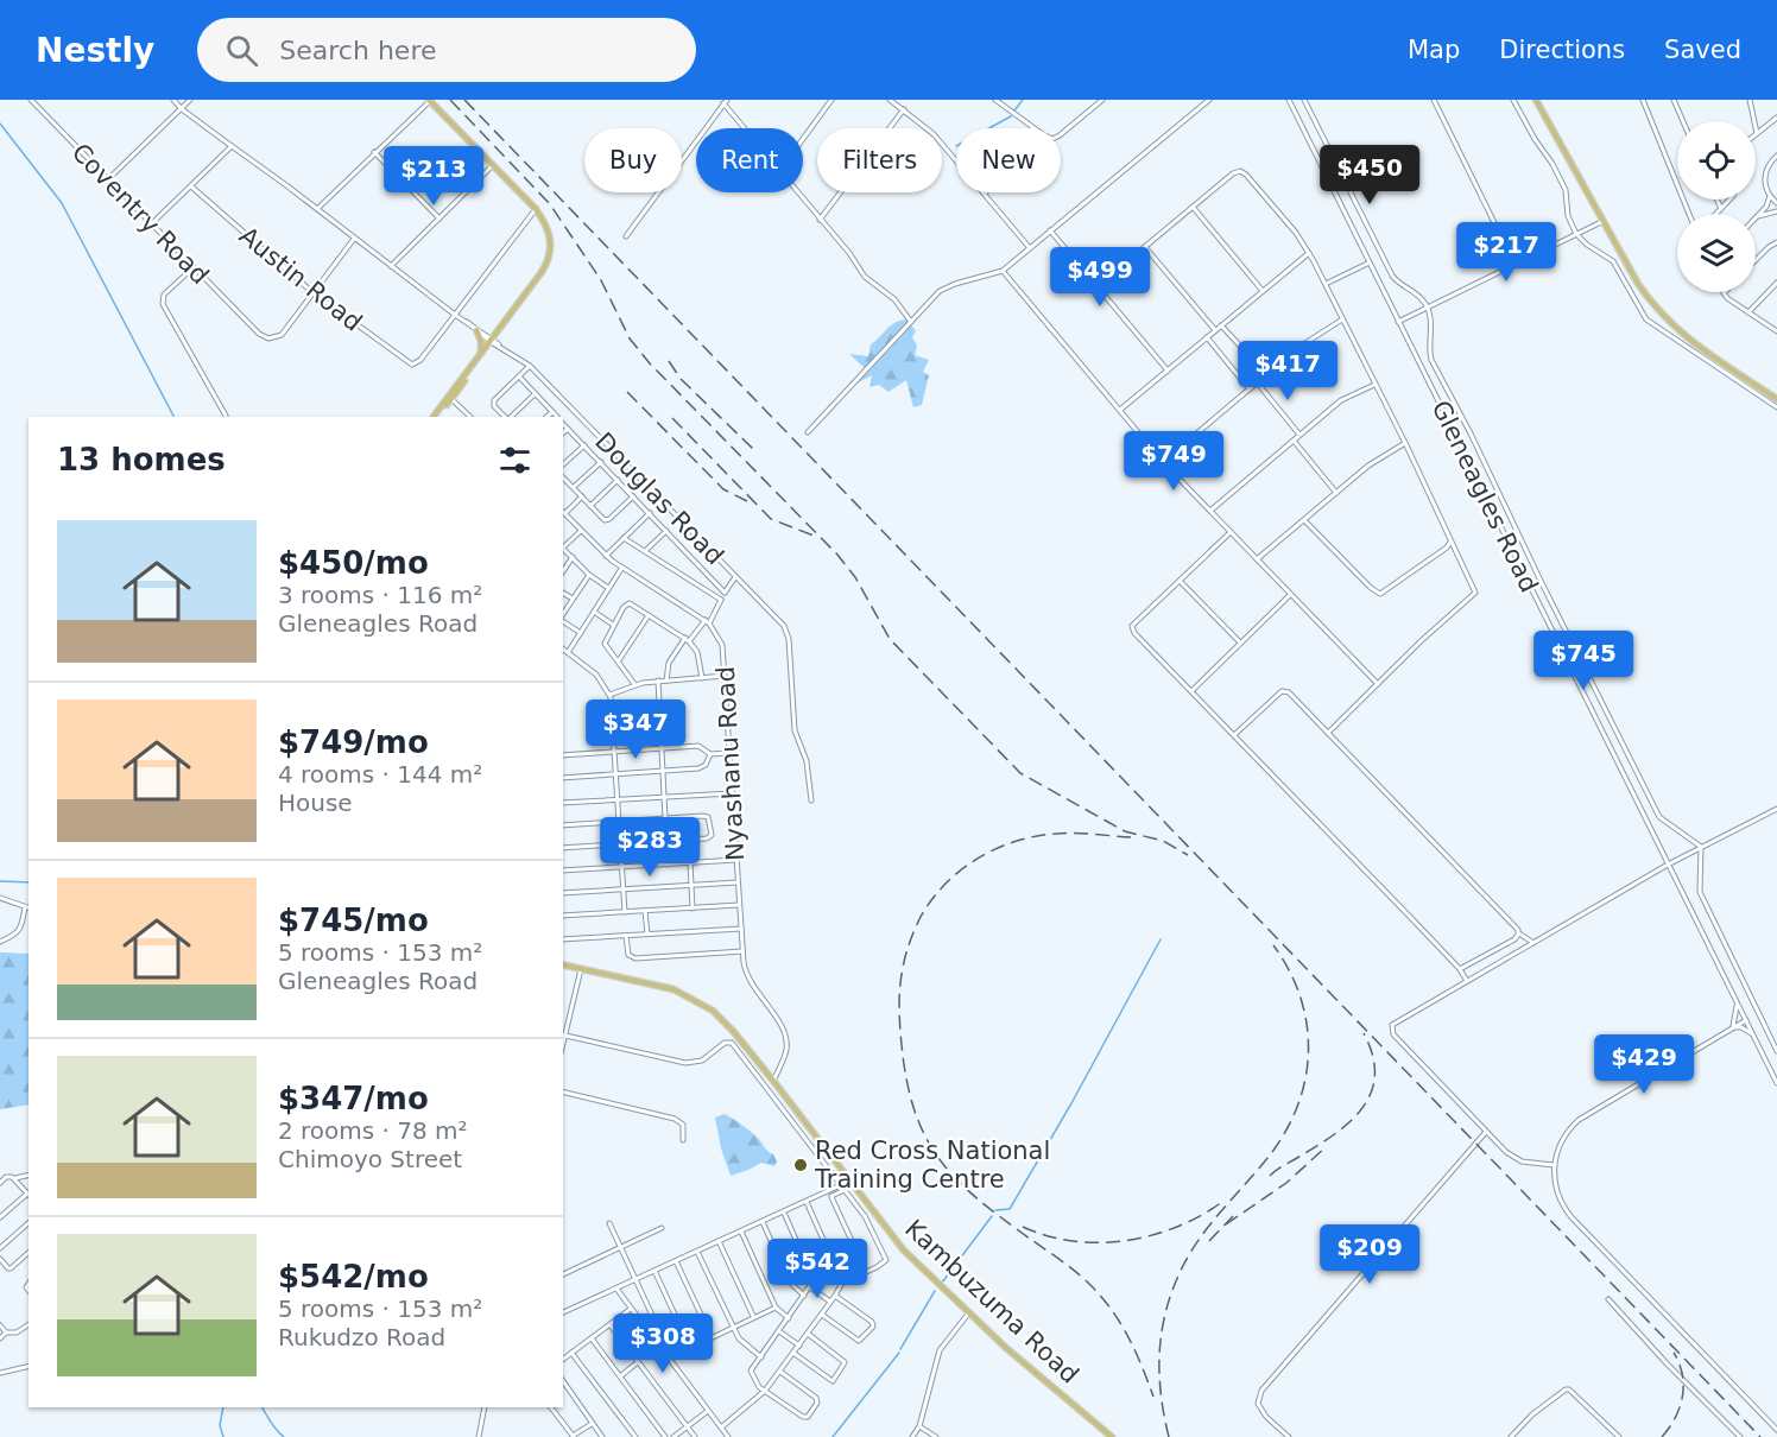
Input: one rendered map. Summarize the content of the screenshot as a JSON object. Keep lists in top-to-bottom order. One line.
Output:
{"streets":{"main road":["Kambuzuma Road"],"street":["Coventry Road","Austin Road","Gleneagles Road","Douglas Road","Nyashanu Road"]},"crossings":[["Coventry Road","Austin Road"],["Austin Road","Douglas Road"],["Nyashanu Road","Kambuzuma Road"]],"places":["Red Cross National Training Centre"],"page":{"header":"Nestly","search":"Search here","nav":["Map","Directions","Saved"],"chip":["Buy","Rent","Filters","New"],"price":["$450","$213","$217","$499","$417","$749","$745","$347","$283","$429","$209","$542","$308"],"heading":"13 homes","list":[{"name":"$450/mo","note":"3 rooms · 116 m² · Gleneagles Road"},{"name":"$749/mo","note":"4 rooms · 144 m² · House"},{"name":"$745/mo","note":"5 rooms · 153 m² · Gleneagles Road"},{"name":"$347/mo","note":"2 rooms · 78 m² · Chimoyo Street"},{"name":"$542/mo","note":"5 rooms · 153 m² · Rukudzo Road"}]}}
